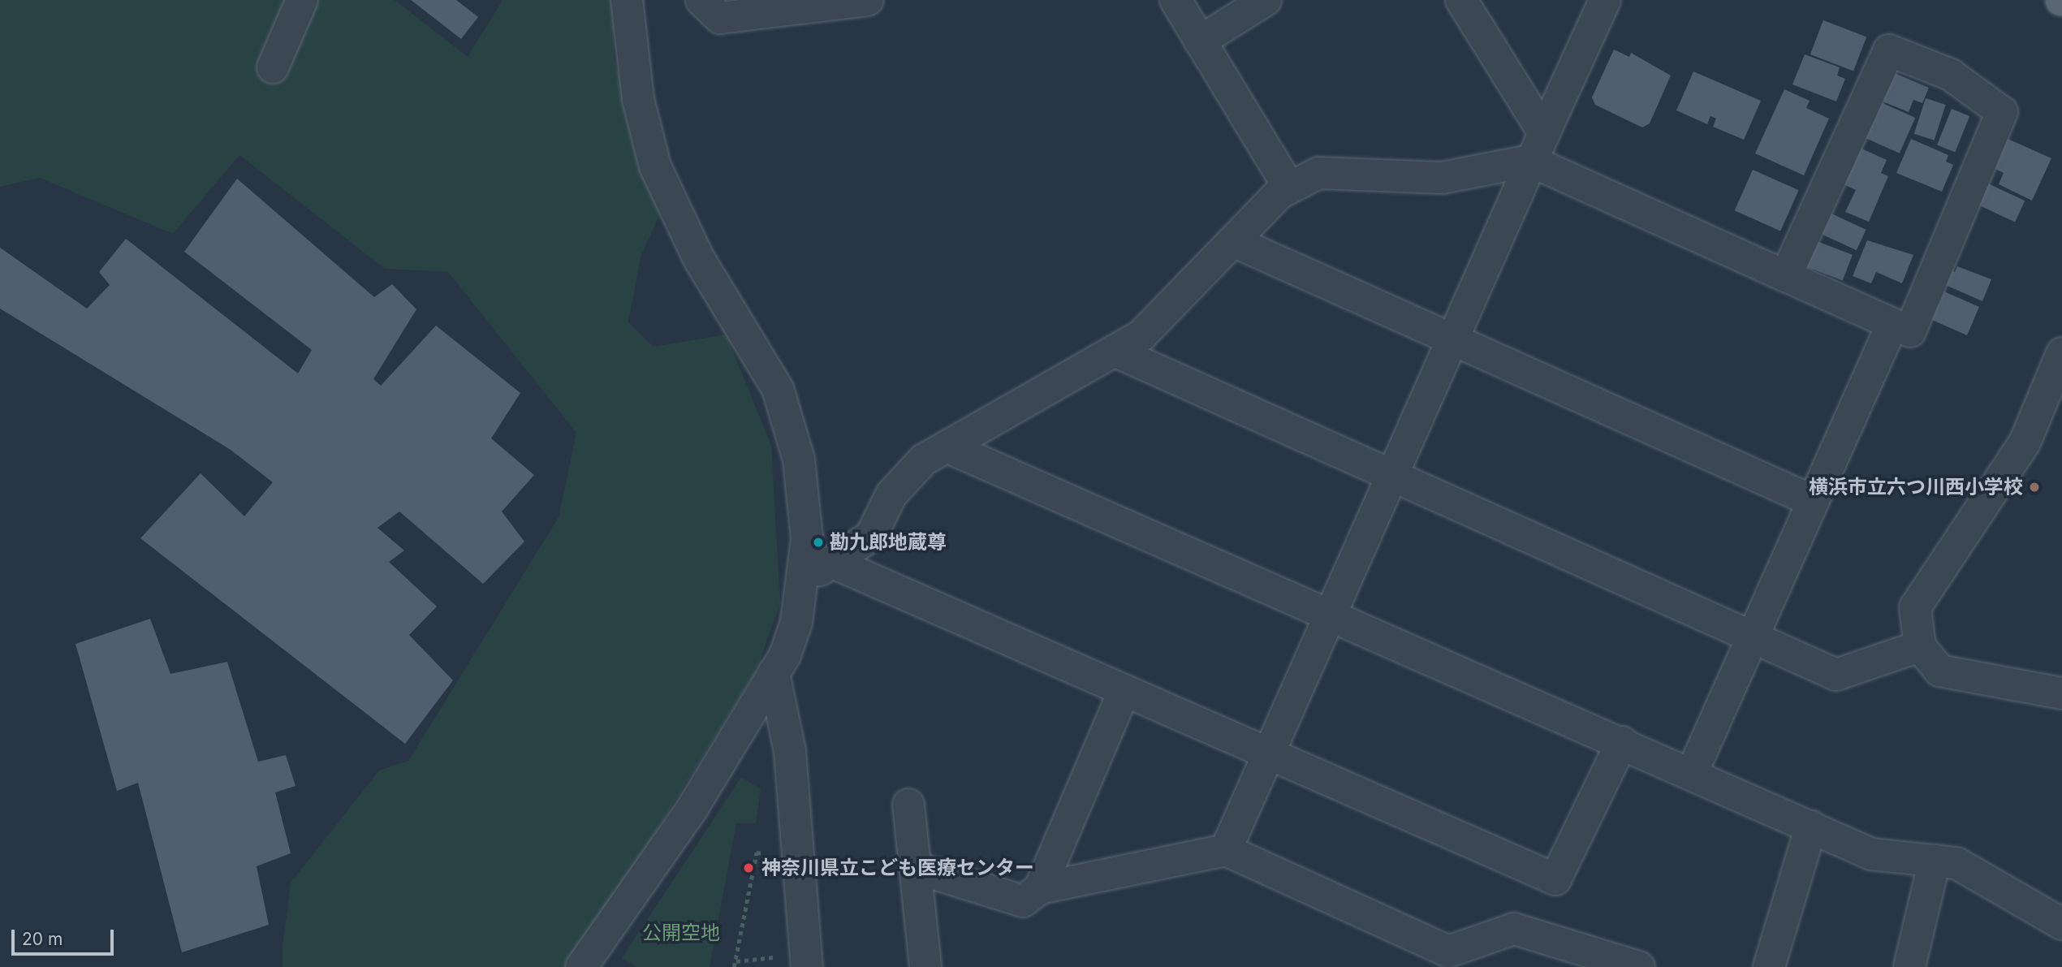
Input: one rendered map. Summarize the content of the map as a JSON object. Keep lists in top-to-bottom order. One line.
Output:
{"parks":["公開空地"],"places":["横浜市立六つ川西小学校","勘九郎地蔵尊","神奈川県立こども医療センター"],"scale_bar":"20 m"}
